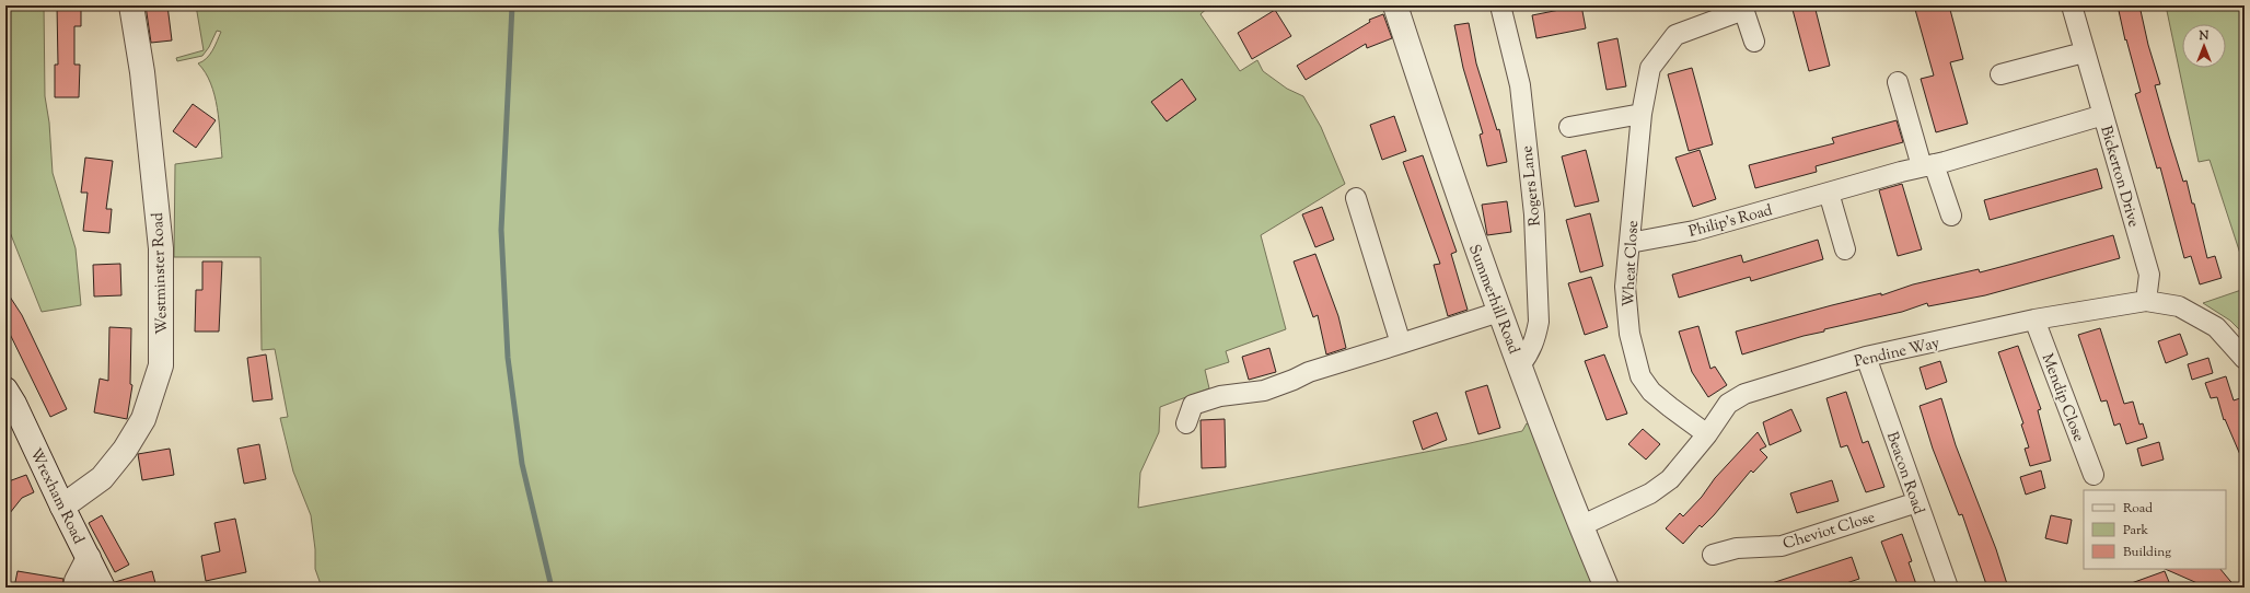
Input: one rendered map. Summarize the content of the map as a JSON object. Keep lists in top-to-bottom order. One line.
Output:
{"streets":{"street":["Bickerton Drive","Rogers Lane","Philip's Road","Wheat Close","Westminster Road","Summerhill Road","Pendine Way","Mendip Close","Beacon Road","Wrexham Road","Cheviot Close"]},"crossings":[["Bickerton Drive","Philip's Road"],["Bickerton Drive","Pendine Way"],["Rogers Lane","Summerhill Road"],["Philip's Road","Wheat Close"],["Wheat Close","Pendine Way"],["Westminster Road","Wrexham Road"],["Summerhill Road","Pendine Way"],["Pendine Way","Mendip Close"],["Pendine Way","Beacon Road"],["Beacon Road","Cheviot Close"]],"legend":["Road","Park","Building"],"north":"top"}
